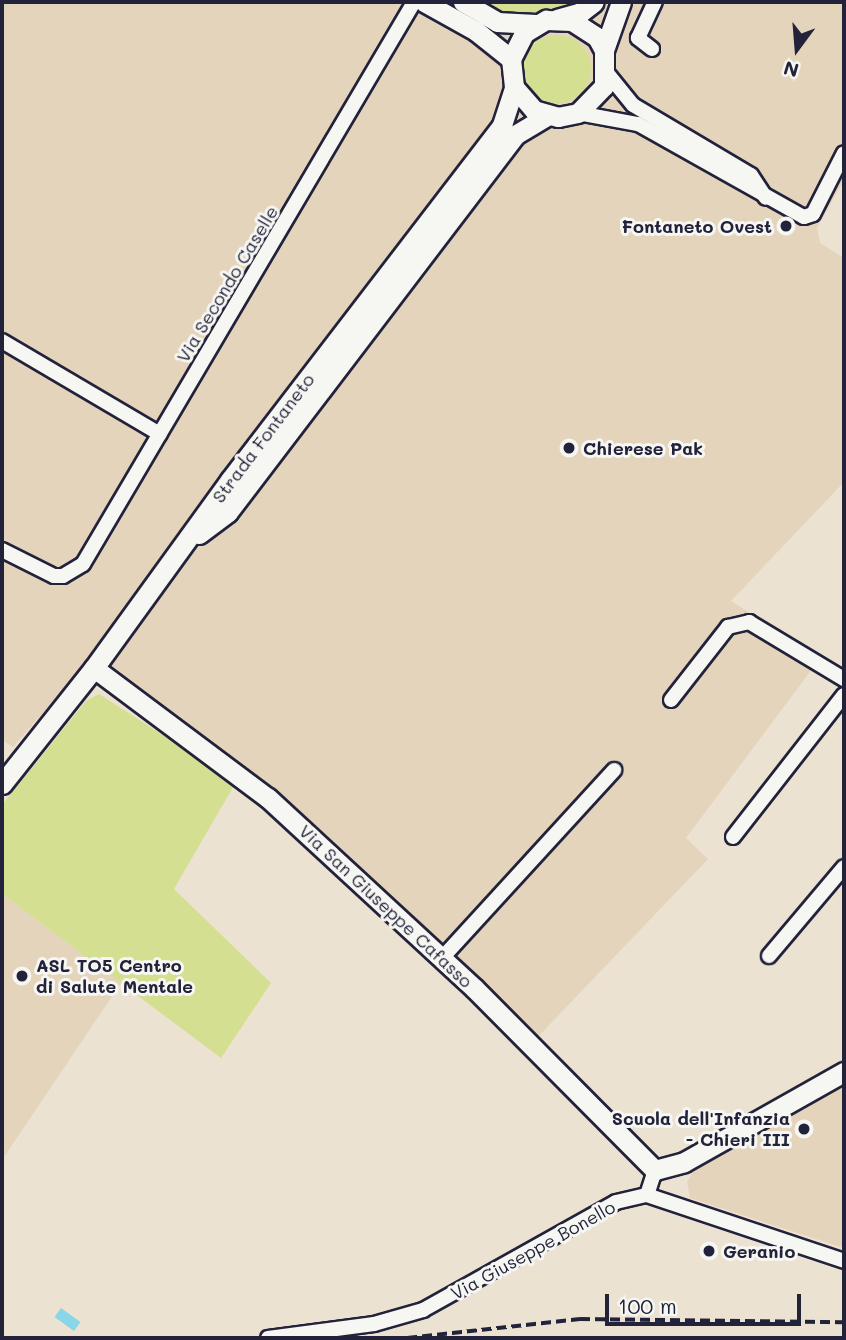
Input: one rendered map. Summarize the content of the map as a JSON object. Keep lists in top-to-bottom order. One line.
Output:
{"streets":{"street":["Via Secondo Caselle","Strada Fontaneto","Via San Giuseppe Cafasso","Via Giuseppe Bonello"]},"crossings":[["Strada Fontaneto","Via San Giuseppe Cafasso"]],"places":["Fontaneto Ovest","Chierese Pak","ASL TO5 Centro di Salute Mentale","Scuola dell'Infanzia - Chieri III","Geranio"],"scale_bar":"100 m","north":"bottom"}
